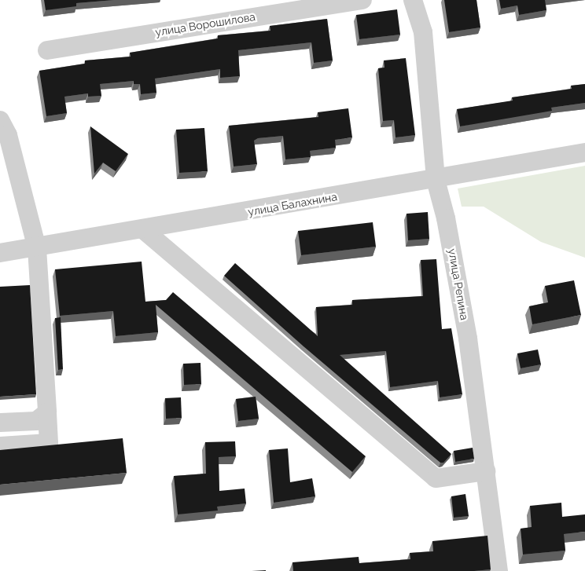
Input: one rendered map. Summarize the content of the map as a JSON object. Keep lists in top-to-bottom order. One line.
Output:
{"streets":{"street":["улица Ворошилова","улица Балахнина","улица Репина"]},"crossings":[["улица Балахнина","улица Репина"]]}
